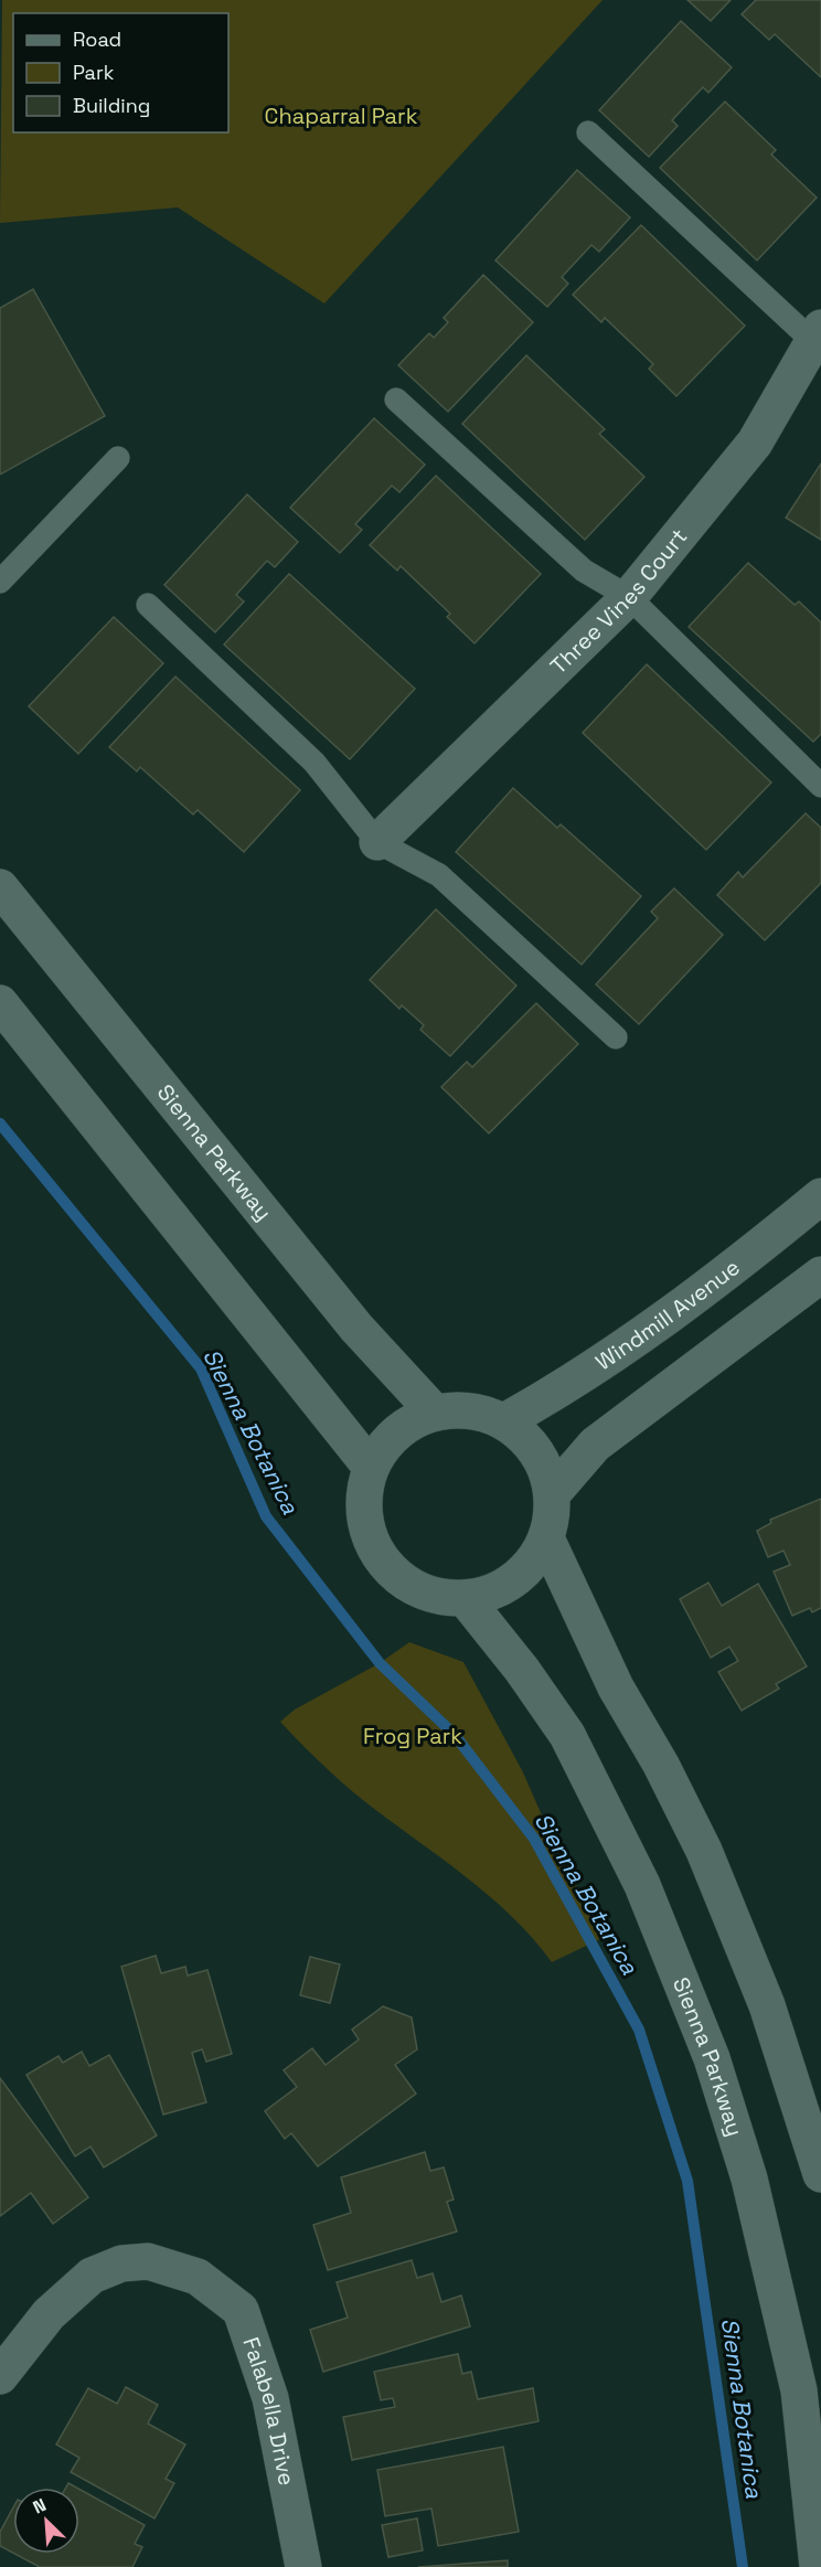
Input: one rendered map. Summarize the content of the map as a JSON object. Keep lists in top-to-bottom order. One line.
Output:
{"streets":{"main road":["Three Vines Court","Sienna Parkway","Windmill Avenue","Falabella Drive"]},"crossings":[["Sienna Parkway","Windmill Avenue"]],"water":["Sienna Botanica"],"parks":["Chaparral Park","Frog Park"],"legend":["Road","Park","Building"],"north":"top left"}
